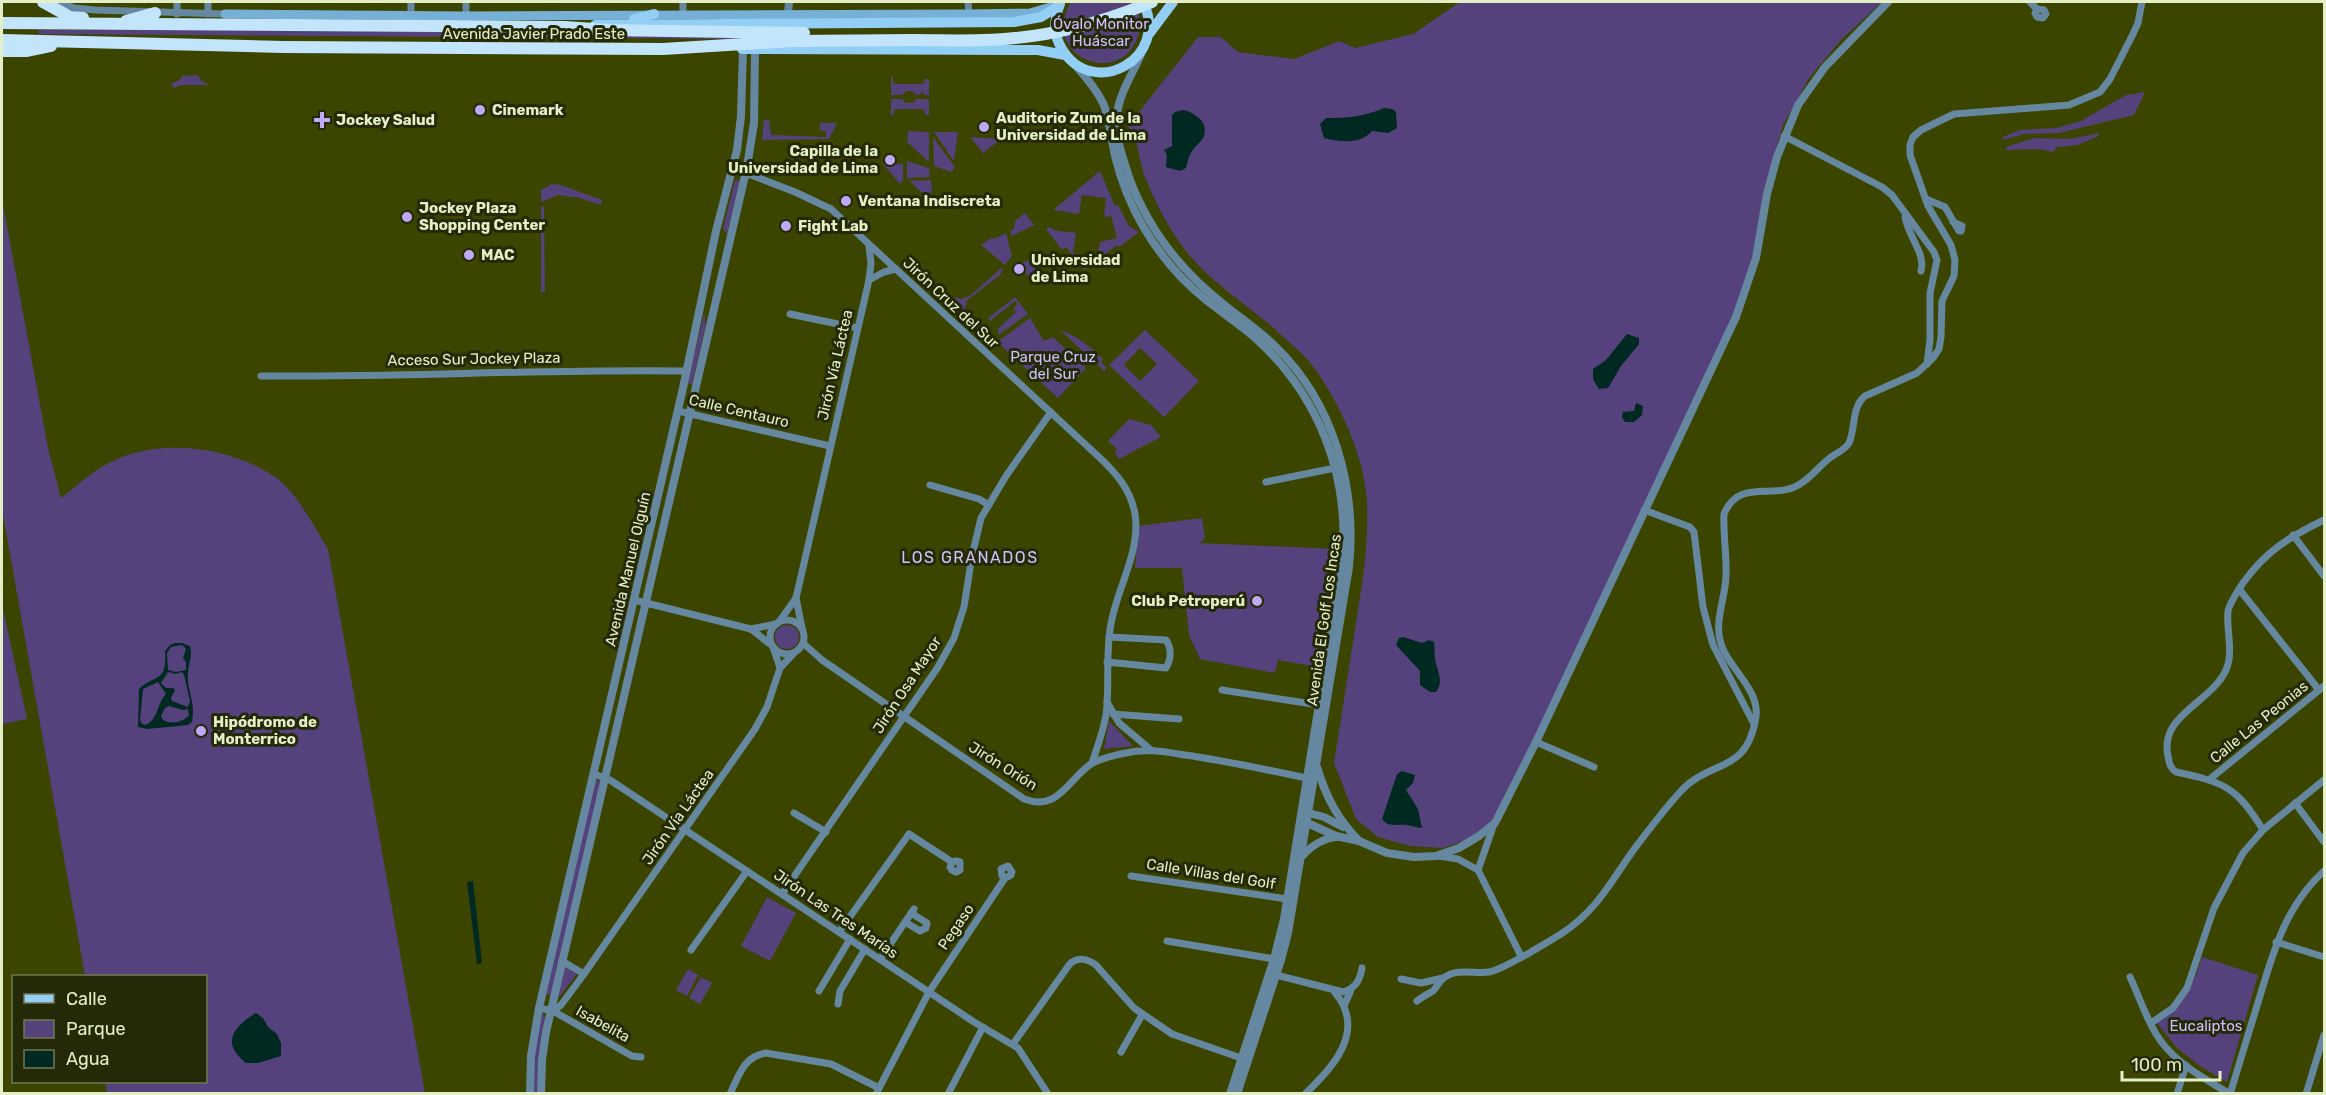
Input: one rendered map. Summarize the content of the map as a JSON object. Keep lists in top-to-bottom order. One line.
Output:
{"streets":{"highway":["Avenida Javier Prado Este"],"street":["Jirón Cruz del Sur","Acceso Sur Jockey Plaza","Jirón Vía Láctea","Calle Centauro","Avenida Manuel Olguín","Avenida El Golf Los Incas","Jirón Osa Mayor","Calle Las Peonias","Jirón Orión","Calle Villas del Golf","Jirón Las Tres Marías","Pegaso","Isabelita"]},"crossings":[["Avenida Javier Prado Este","Avenida Manuel Olguín"],["Avenida Javier Prado Este","Avenida El Golf Los Incas"],["Jirón Cruz del Sur","Jirón Vía Láctea"],["Jirón Cruz del Sur","Avenida Manuel Olguín"],["Jirón Cruz del Sur","Jirón Osa Mayor"],["Jirón Cruz del Sur","Jirón Orión"],["Acceso Sur Jockey Plaza","Avenida Manuel Olguín"],["Jirón Vía Láctea","Calle Centauro"],["Jirón Vía Láctea","Avenida Manuel Olguín"],["Jirón Vía Láctea","Jirón Orión"],["Jirón Vía Láctea","Jirón Las Tres Marías"],["Jirón Vía Láctea","Isabelita"],["Calle Centauro","Avenida Manuel Olguín"],["Avenida Manuel Olguín","Jirón Las Tres Marías"],["Avenida Manuel Olguín","Isabelita"],["Avenida El Golf Los Incas","Jirón Orión"],["Avenida El Golf Los Incas","Calle Villas del Golf"],["Jirón Osa Mayor","Jirón Orión"],["Jirón Osa Mayor","Jirón Las Tres Marías"],["Jirón Las Tres Marías","Pegaso"]],"districts":["LOS GRANADOS"],"parks":["Óvalo Monitor Huáscar","Parque Cruz del Sur","Eucaliptos"],"places":{"other":["Cinemark","Auditorio Zum de la Universidad de Lima","Capilla de la Universidad de Lima","Ventana Indiscreta","Jockey Plaza Shopping Center","Fight Lab","MAC","Universidad de Lima","Club Petroperú","Hipódromo de Monterrico"],"health":["Jockey Salud"]},"legend":["Calle","Parque","Agua"],"scale_bar":"100 m"}
